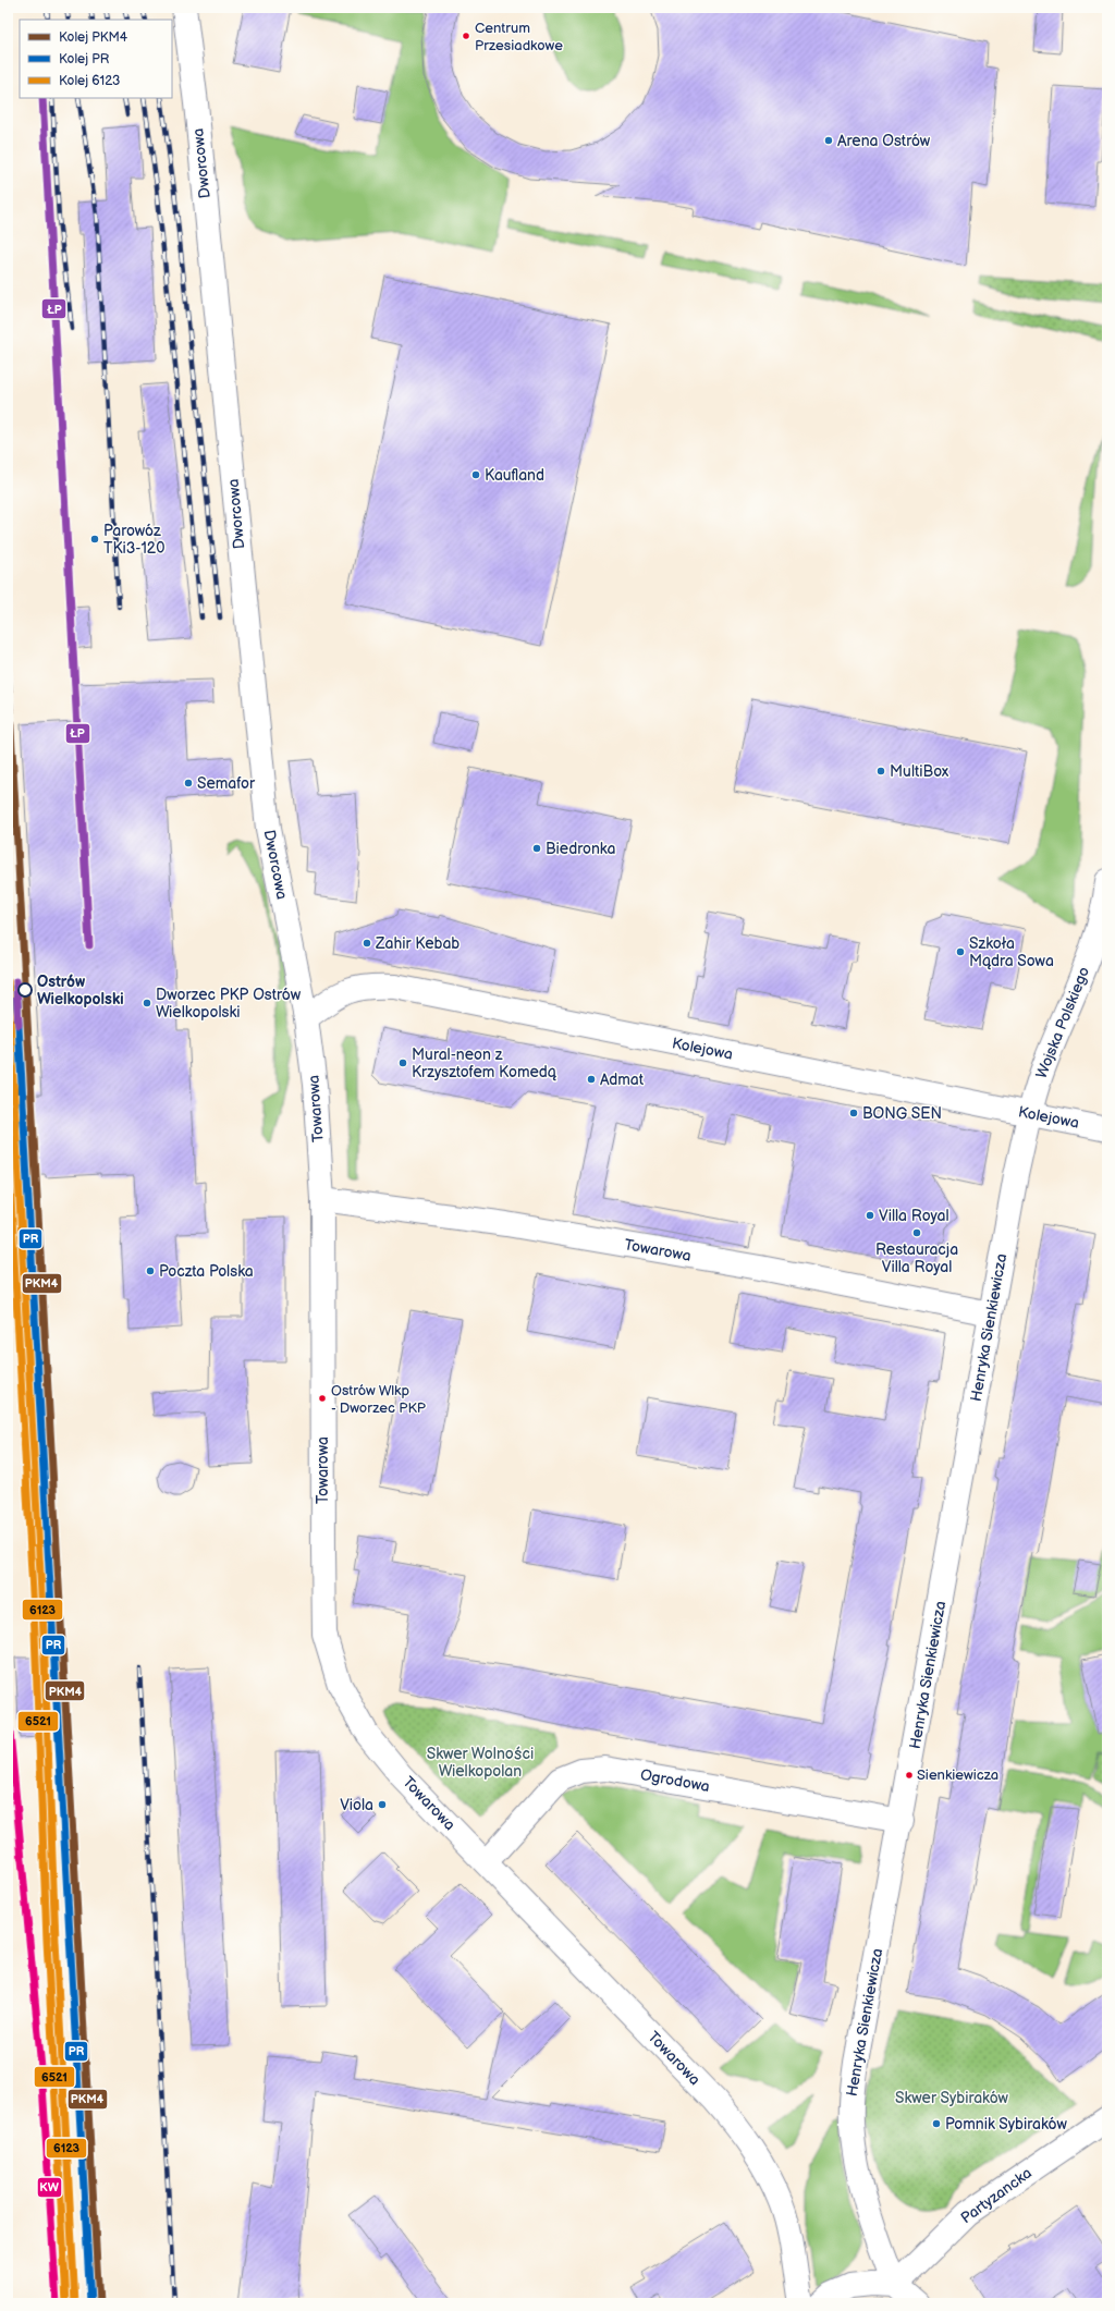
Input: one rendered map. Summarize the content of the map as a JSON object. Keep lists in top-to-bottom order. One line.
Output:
{"streets":{"main road":["Dworcowa","Wojska Polskiego","Kolejowa","Towarowa","Henryka Sienkiewicza","Ogrodowa","Partyzancka"]},"crossings":[["Dworcowa","Kolejowa"],["Dworcowa","Towarowa"],["Wojska Polskiego","Kolejowa"],["Wojska Polskiego","Henryka Sienkiewicza"],["Kolejowa","Towarowa"],["Kolejowa","Henryka Sienkiewicza"],["Towarowa","Henryka Sienkiewicza"],["Towarowa","Ogrodowa"],["Henryka Sienkiewicza","Ogrodowa"],["Henryka Sienkiewicza","Partyzancka"]],"parks":["Skwer Wolności Wielkopolan","Skwer Sybiraków"],"places":["Centrum Przesiadkowe","Arena Ostrów","Kaufland","Parowóz TKi3-120","MultiBox","Semafor","Biedronka","Zahir Kebab","Szkoła Mądra Sowa","Ostrów Wielkopolski","Dworzec PKP Ostrów Wielkopolski","Mural-neon z Krzysztofem Komedą","Admat","BONG SEN","Villa Royal","Restauracja Villa Royal","Poczta Polska","Ostrów Wlkp - Dworzec PKP","Sienkiewicza","Viola","Pomnik Sybiraków"],"lines":["transit line ŁP","rail line PKM4","rail line 6123","rail line PR","transit line 6521","transit line KW"],"legend":["Kolej PKM4","Kolej PR","Kolej 6123"]}
